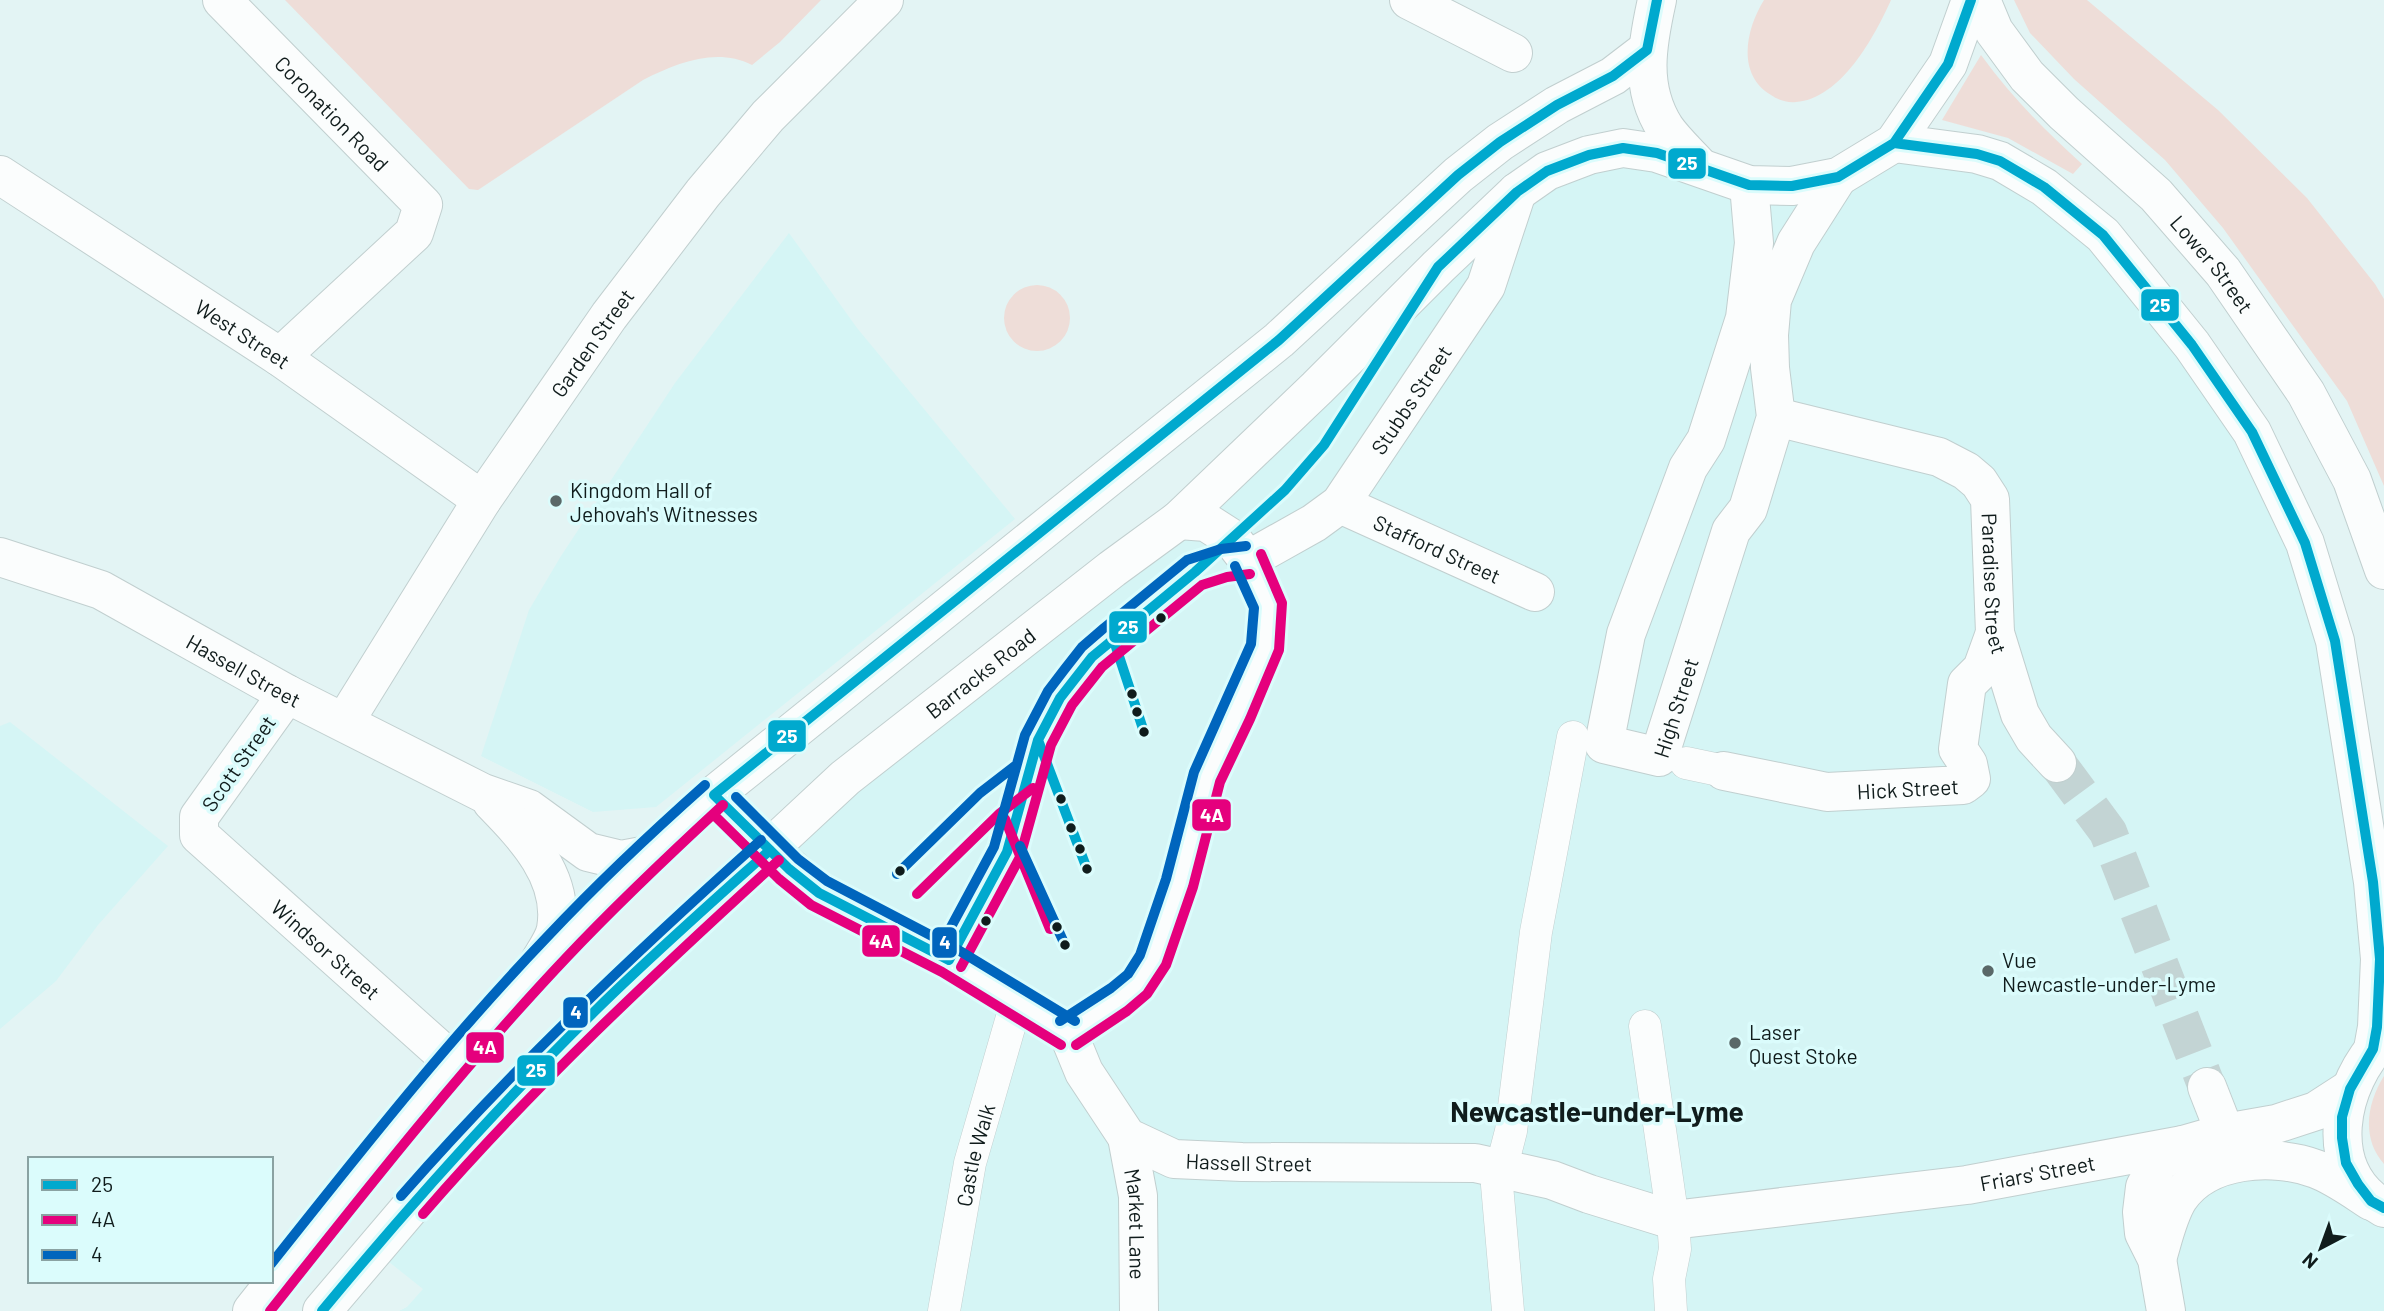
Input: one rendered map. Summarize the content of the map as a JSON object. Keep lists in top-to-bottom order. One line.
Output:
{"streets":{"main road":["Coronation Road","Lower Street","West Street","Garden Street","Stubbs Street","Stafford Street","Paradise Street","Hassell Street","Barracks Road","High Street","Scott Street","Hick Street","Windsor Street","Friars' Street","Market Lane"],"street":["Castle Walk"]},"crossings":[["Coronation Road","West Street"],["West Street","Garden Street"],["Garden Street","Hassell Street"],["Stubbs Street","Stafford Street"],["Stubbs Street","Barracks Road"],["Paradise Street","High Street"],["Paradise Street","Hick Street"],["Hassell Street","Scott Street"],["Hassell Street","Friars' Street"],["Hassell Street","Market Lane"],["Barracks Road","High Street"],["Scott Street","Windsor Street"]],"districts":["Newcastle-under-Lyme"],"places":["Kingdom Hall of Jehovah's Witnesses","Vue Newcastle-under-Lyme","Laser Quest Stoke"],"lines":["transit line 25","transit line 4","transit line 4A"],"legend":["25","4A","4"],"north":"bottom left"}
